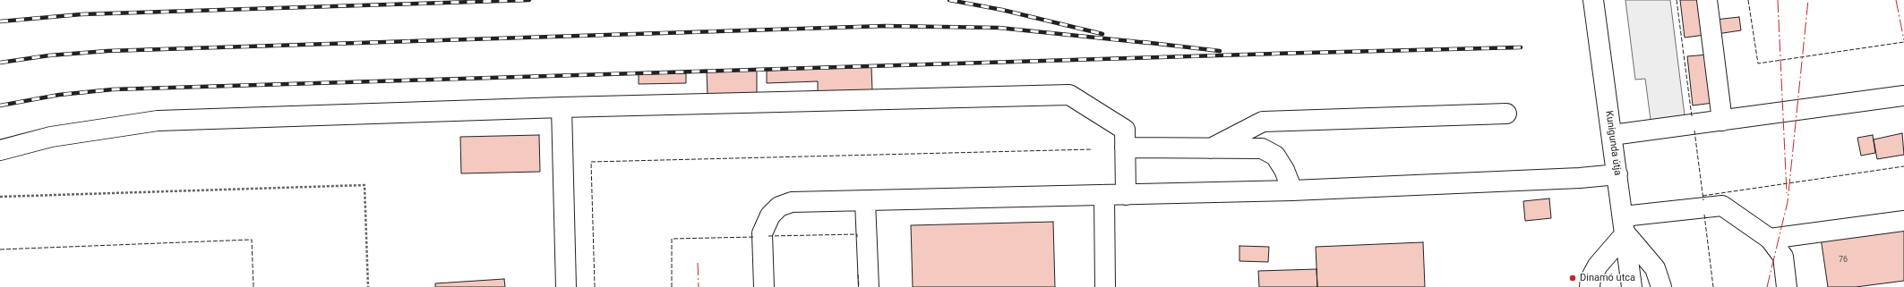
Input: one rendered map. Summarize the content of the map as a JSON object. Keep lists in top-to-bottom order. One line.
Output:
{"streets":{"street":["Kunigunda útja"]},"places":["Dinamó utca"],"house_numbers":["76"]}
